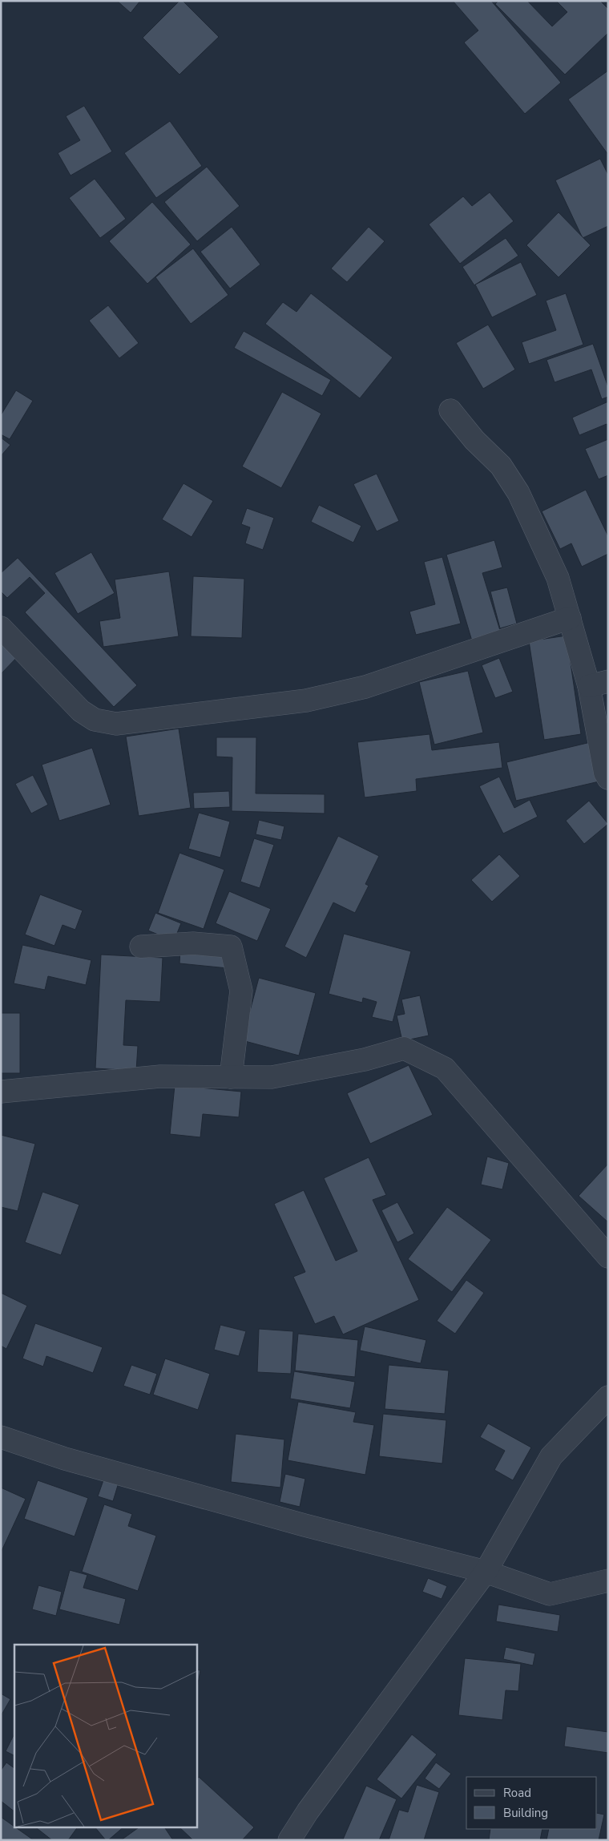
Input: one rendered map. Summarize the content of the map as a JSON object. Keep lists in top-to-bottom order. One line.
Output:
{"legend":["Road","Building"]}
